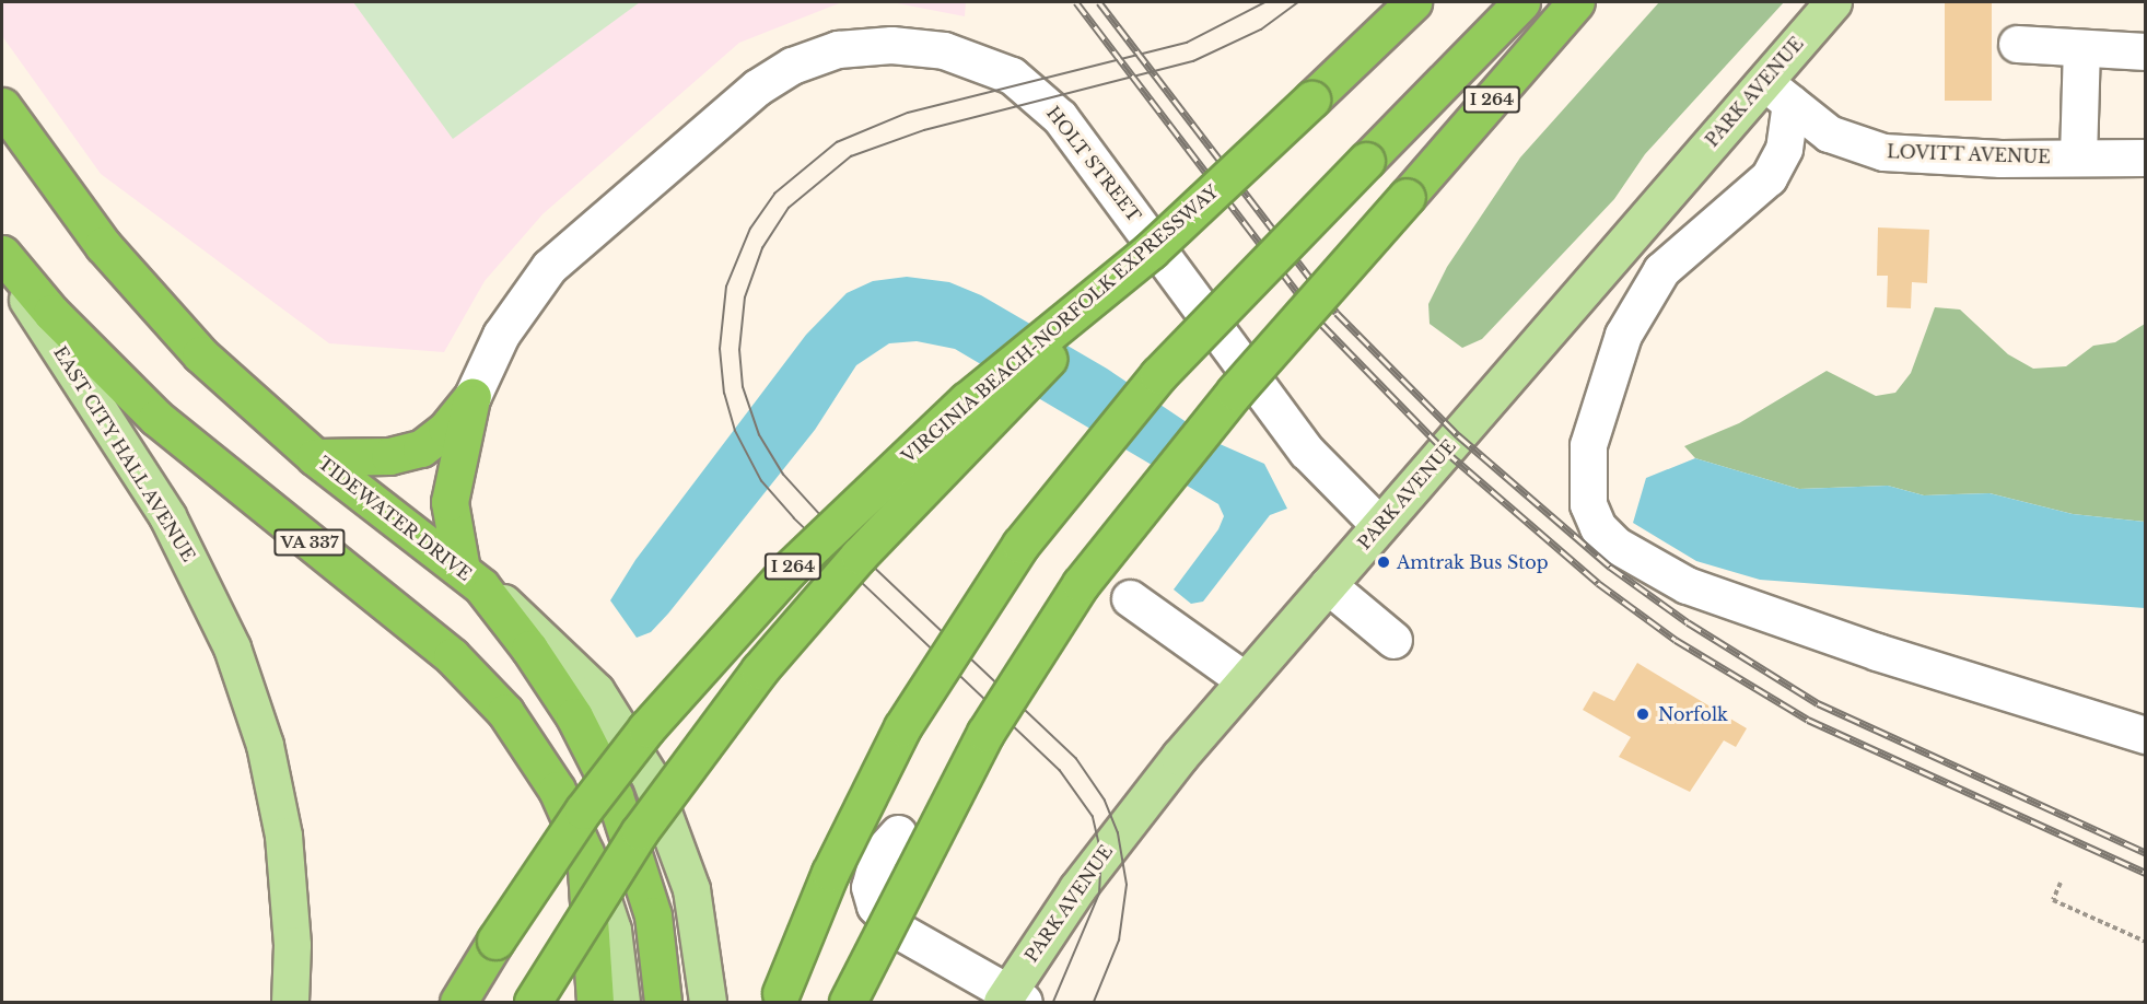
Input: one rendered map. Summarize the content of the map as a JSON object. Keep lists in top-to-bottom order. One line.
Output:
{"streets":{"highway":["I 264","VIRGINIA BEACH-NORFOLK EXPRESSWAY","TIDEWATER DRIVE","VA 337"],"main road":["PARK AVENUE","EAST CITY HALL AVENUE"],"street":["LOVITT AVENUE","HOLT STREET"]},"crossings":[["PARK AVENUE","LOVITT AVENUE"],["PARK AVENUE","HOLT STREET"],["EAST CITY HALL AVENUE","VA 337"]],"places":["Amtrak Bus Stop","Norfolk"]}
